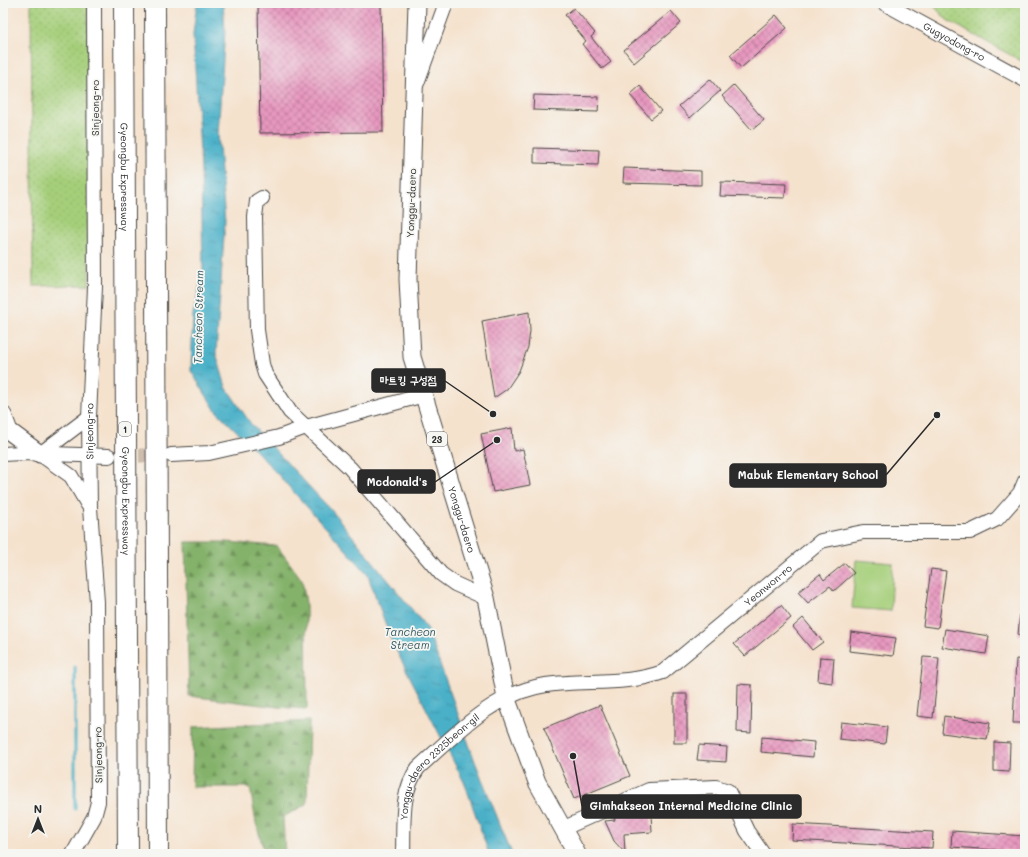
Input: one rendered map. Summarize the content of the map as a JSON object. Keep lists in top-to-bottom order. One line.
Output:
{"streets":{"highway":["Gyeongbu Expressway","1"],"main road":["Yonggu-daero","23"],"street":["Gugyodong-ro","Sinjeong-ro","Yeonwon-ro","Yonggu-daero 2325beon-gil"]},"crossings":[["Yonggu-daero","Yeonwon-ro"],["Yonggu-daero","Yonggu-daero 2325beon-gil"],["Yeonwon-ro","Yonggu-daero 2325beon-gil"]],"water":["Tancheon Stream"],"places":["마트킹 구성점","Mabuk Elementary School","Mcdonald's","Gimhakseon Internal Medicine Clinic"],"north":"top"}
